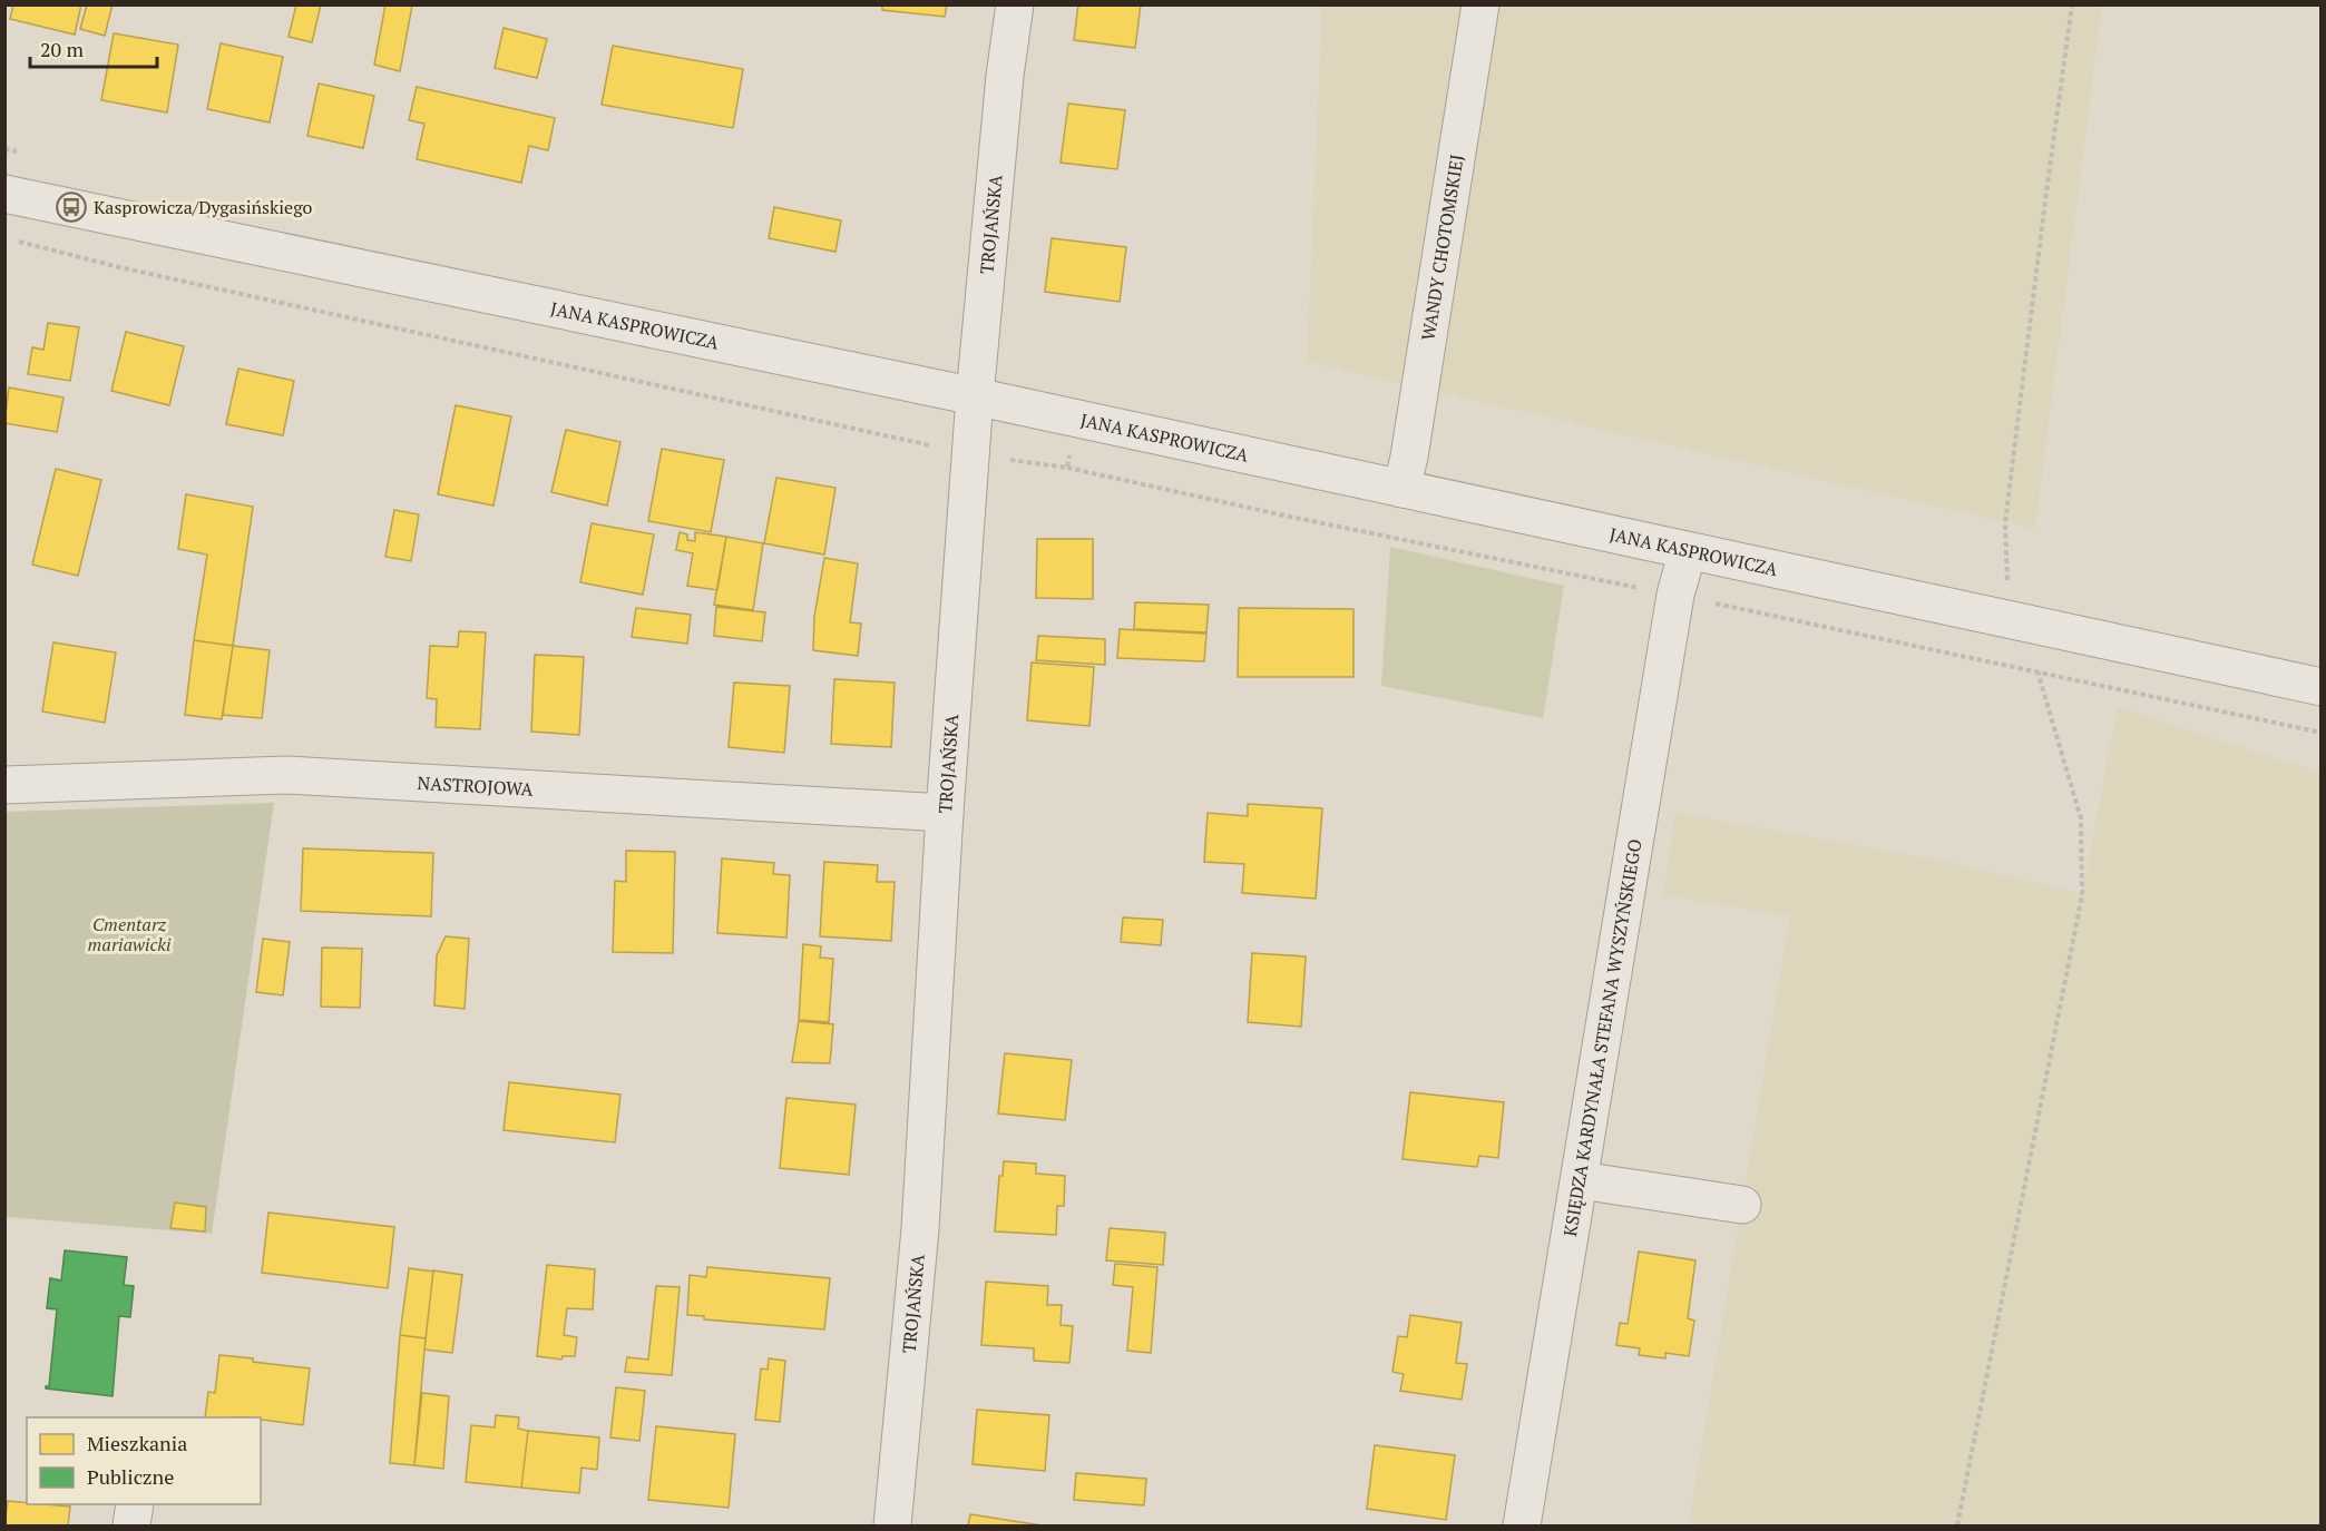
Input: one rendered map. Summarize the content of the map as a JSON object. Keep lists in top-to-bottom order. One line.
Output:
{"streets":{"street":["TROJAŃSKA","WANDY CHOTOMSKIEJ","JANA KASPROWICZA","NASTROJOWA","KSIĘDZA KARDYNAŁA STEFANA WYSZYŃSKIEGO"]},"crossings":[["TROJAŃSKA","JANA KASPROWICZA"],["TROJAŃSKA","NASTROJOWA"],["WANDY CHOTOMSKIEJ","JANA KASPROWICZA"],["JANA KASPROWICZA","KSIĘDZA KARDYNAŁA STEFANA WYSZYŃSKIEGO"]],"parks":["Cmentarz mariawicki"],"places":{"bus stop":["Kasprowicza/Dygasińskiego"]},"legend":["Mieszkania","Publiczne"],"scale_bar":"20 m"}
